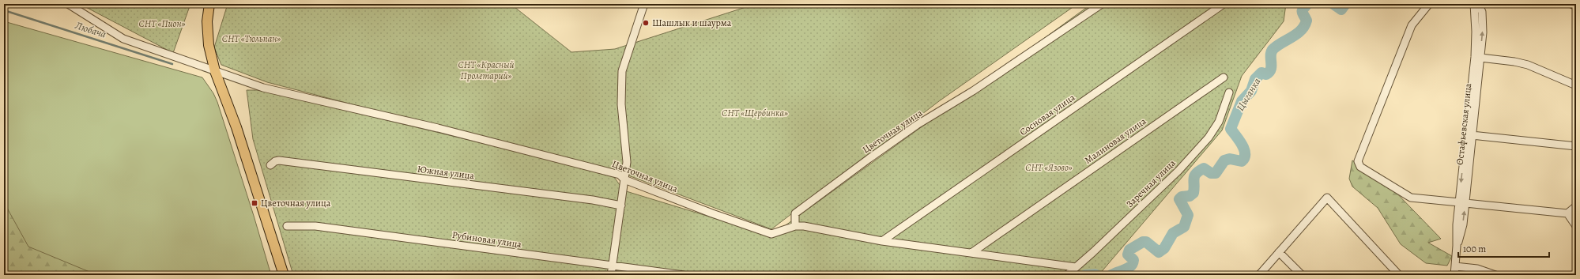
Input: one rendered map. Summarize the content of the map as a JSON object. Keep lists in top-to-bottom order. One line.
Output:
{"streets":{"street":["Сосновая улица","Остафьевская улица","Цветочная улица","Малиновая улица","Южная улица","Заречная улица","Рубиновая улица"]},"water":["Любача","Цыганка"],"parks":["СНТ «Пион»","СНТ «Тюльпан»","СНТ «Красный Пролетарий»","СНТ «Щербинка»","СНТ «Язово»"],"places":{"other":["Шашлык и шаурма"],"transit":["Цветочная улица"]},"scale_bar":"100 m"}
